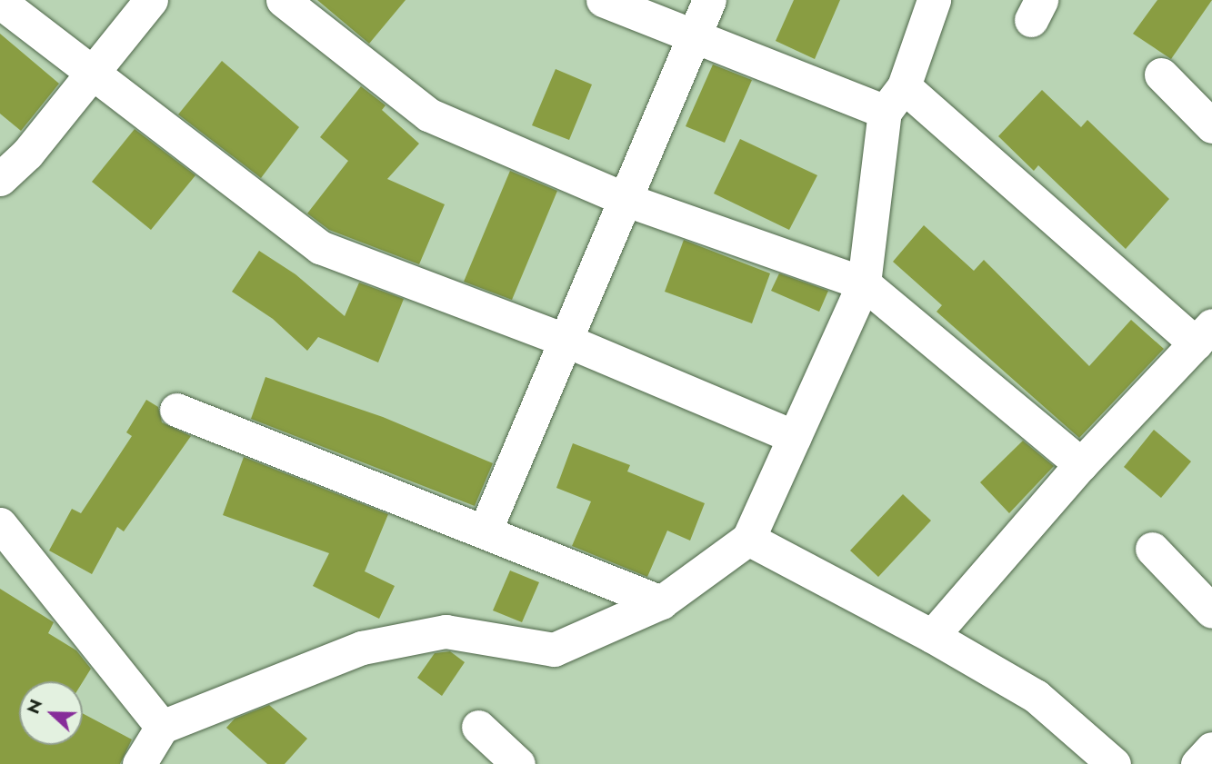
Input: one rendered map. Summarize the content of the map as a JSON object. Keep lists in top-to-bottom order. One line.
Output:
{"north":"left"}
